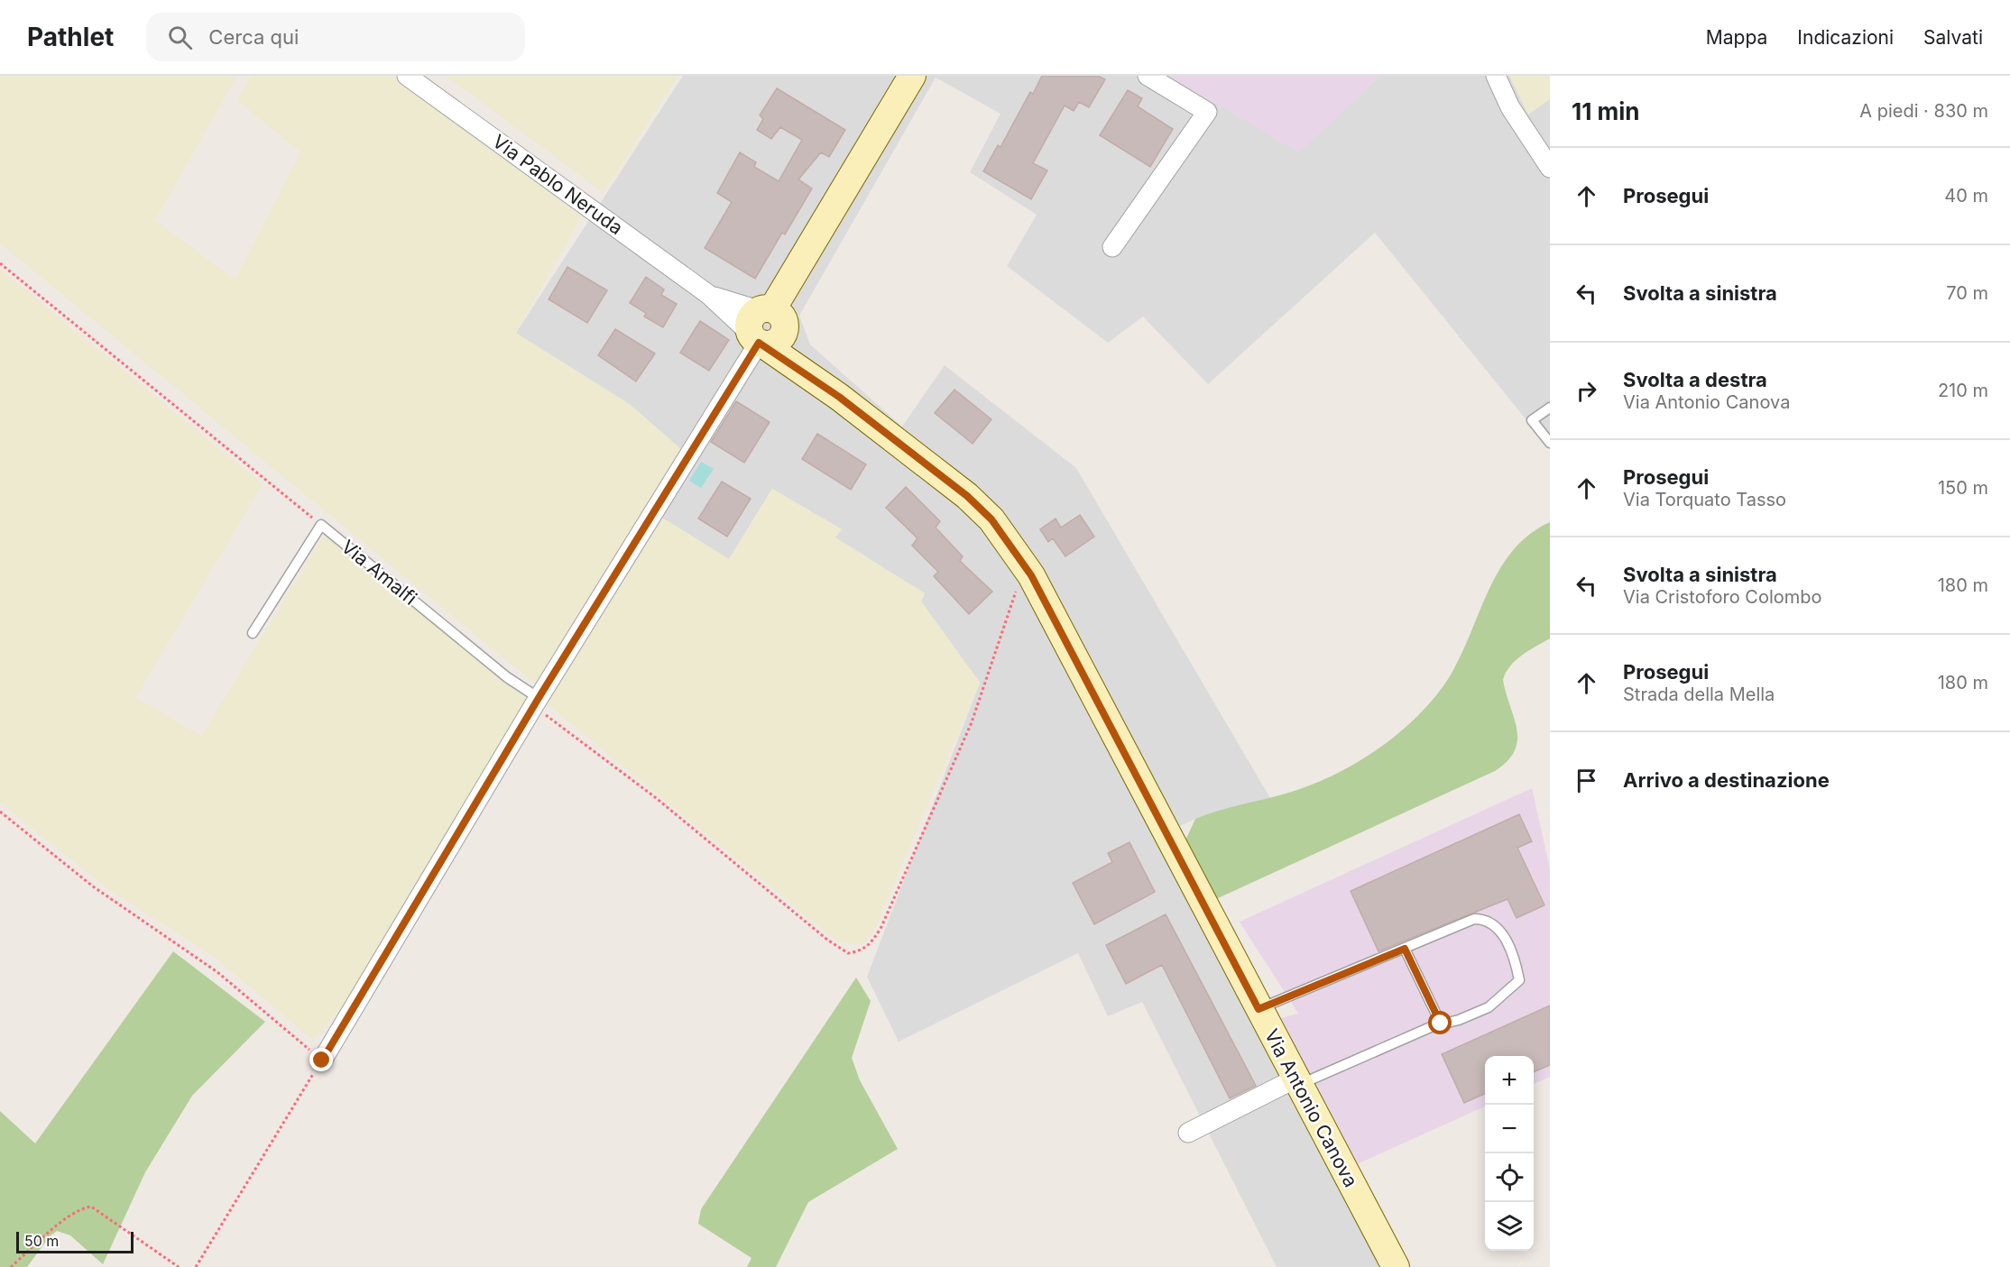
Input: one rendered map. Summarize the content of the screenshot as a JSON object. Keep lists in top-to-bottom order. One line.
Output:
{"streets":{"street":["Via Pablo Neruda","Via Antonio Canova"],"lane":["Via Amalfi"]},"crossings":[["Via Pablo Neruda","Via Antonio Canova"]],"scale_bar":"50 m","page":{"header":"Pathlet","search":"Cerca qui","nav":["Mappa","Indicazioni","Salvati"],"heading":["11 min","A piedi · 830 m"],"list":[["Prosegui","40 m"],["Svolta a sinistra","70 m"],["Svolta a destra","Via Antonio Canova","210 m"],["Prosegui","Via Torquato Tasso","150 m"],["Svolta a sinistra","Via Cristoforo Colombo","180 m"],["Prosegui","Strada della Mella","180 m"],"Arrivo a destinazione"],"map_buttons":["+","−"],"scale":"50 m"}}
